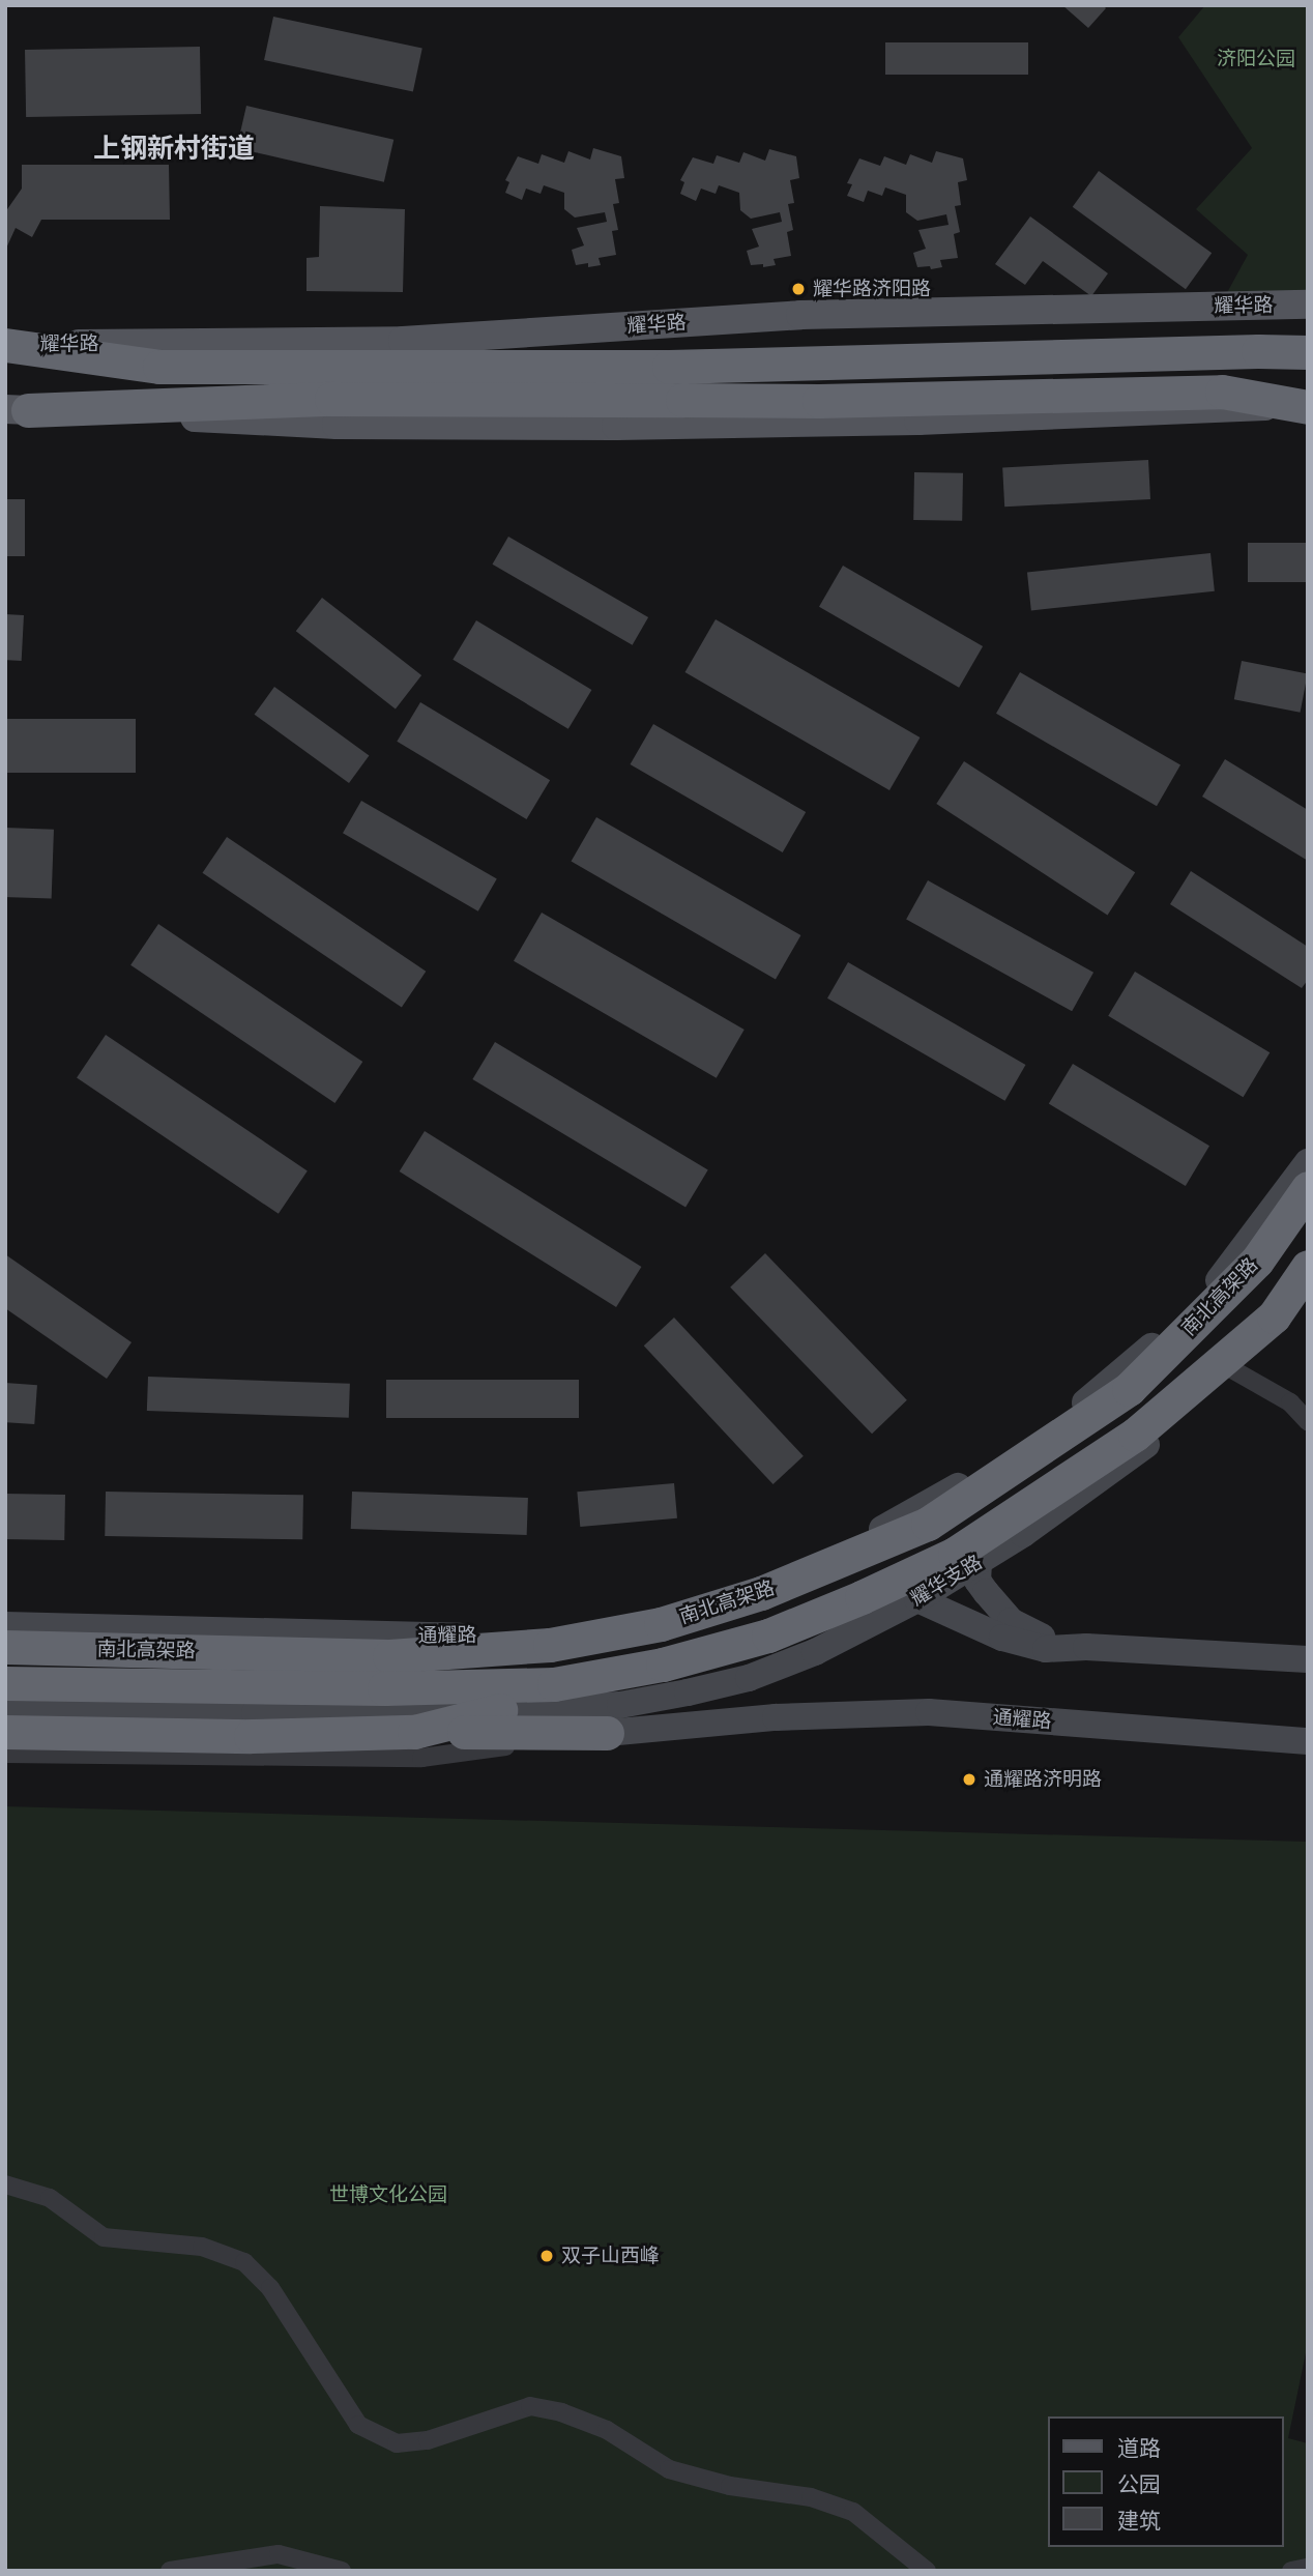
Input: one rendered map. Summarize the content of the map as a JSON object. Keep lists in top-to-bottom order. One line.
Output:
{"streets":{"highway":["南北高架路"],"main road":["耀华路"],"street":["耀华支路","通耀路"]},"districts":["上钢新村街道"],"parks":["济阳公园","世博文化公园"],"places":["耀华路济阳路","通耀路济明路","双子山西峰"],"legend":["道路","公园","建筑"]}
